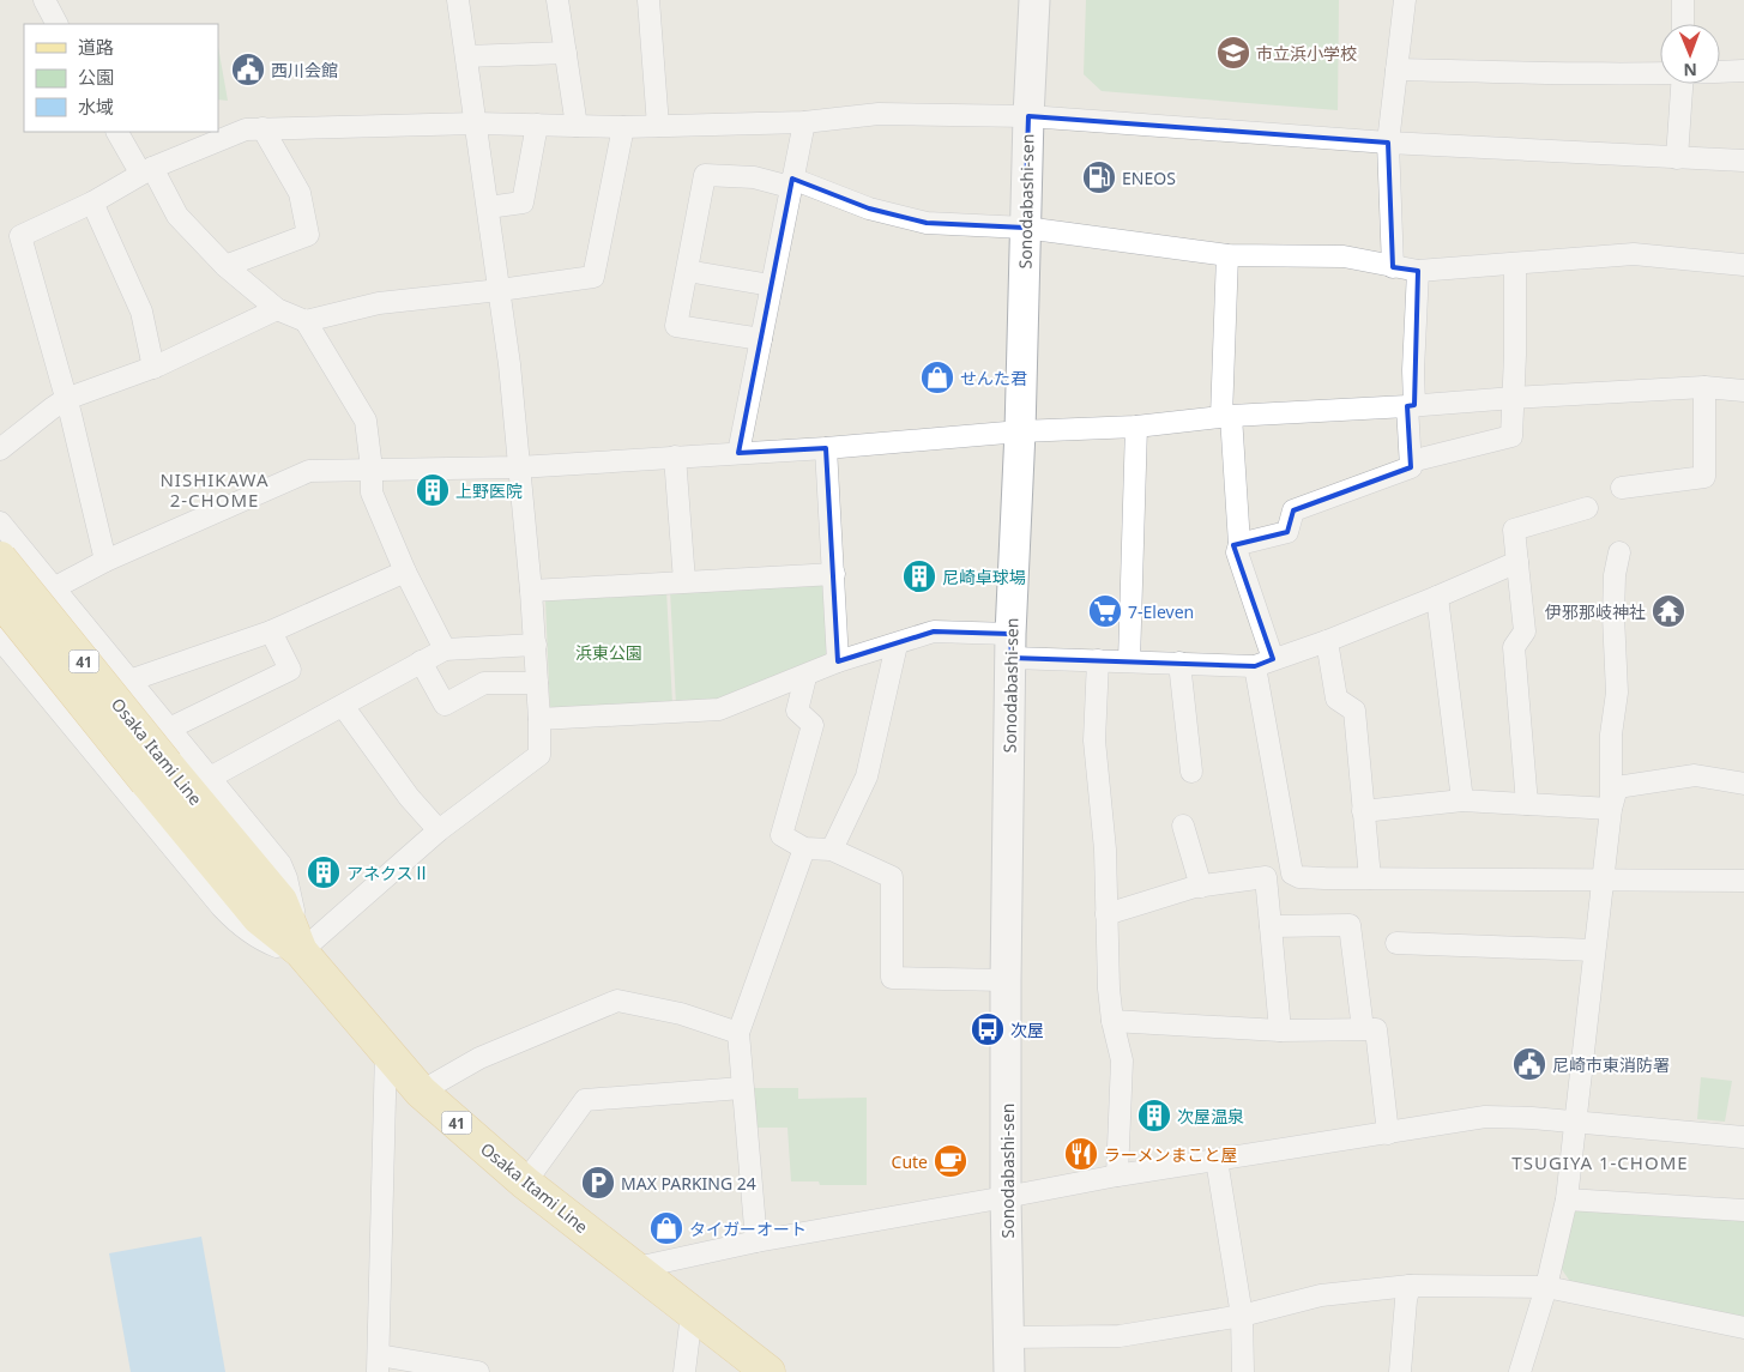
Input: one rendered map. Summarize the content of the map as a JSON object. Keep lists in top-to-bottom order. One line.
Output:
{"streets":{"main road":["41","Osaka Itami Line"],"street":["Sonodabashi-sen"]},"districts":["NISHIKAWA 2-CHOME","TSUGIYA 1-CHOME"],"parks":["浜東公園"],"places":{"school or university":["市立浜小学校"],"public building":["西川会館","尼崎市東消防署"],"fuel station":["ENEOS"],"shop":["せんた君","タイガーオート"],"building":["上野医院","尼崎卓球場","アネクスⅡ","次屋温泉"],"supermarket":["7-Eleven"],"temple":["伊邪那岐神社"],"bus stop":["次屋"],"restaurant":["ラーメンまこと屋"],"cafe":["Cute"],"parking":["MAX PARKING 24"]},"legend":["道路","公園","水域"],"north":"bottom"}
